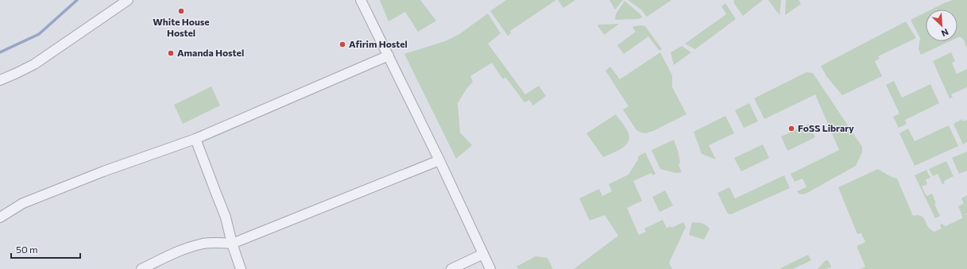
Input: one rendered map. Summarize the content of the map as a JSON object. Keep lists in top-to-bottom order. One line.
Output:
{"places":["White House Hostel","Afirim Hostel","Amanda Hostel","FoSS Library"],"scale_bar":"50 m","north":"bottom right"}
